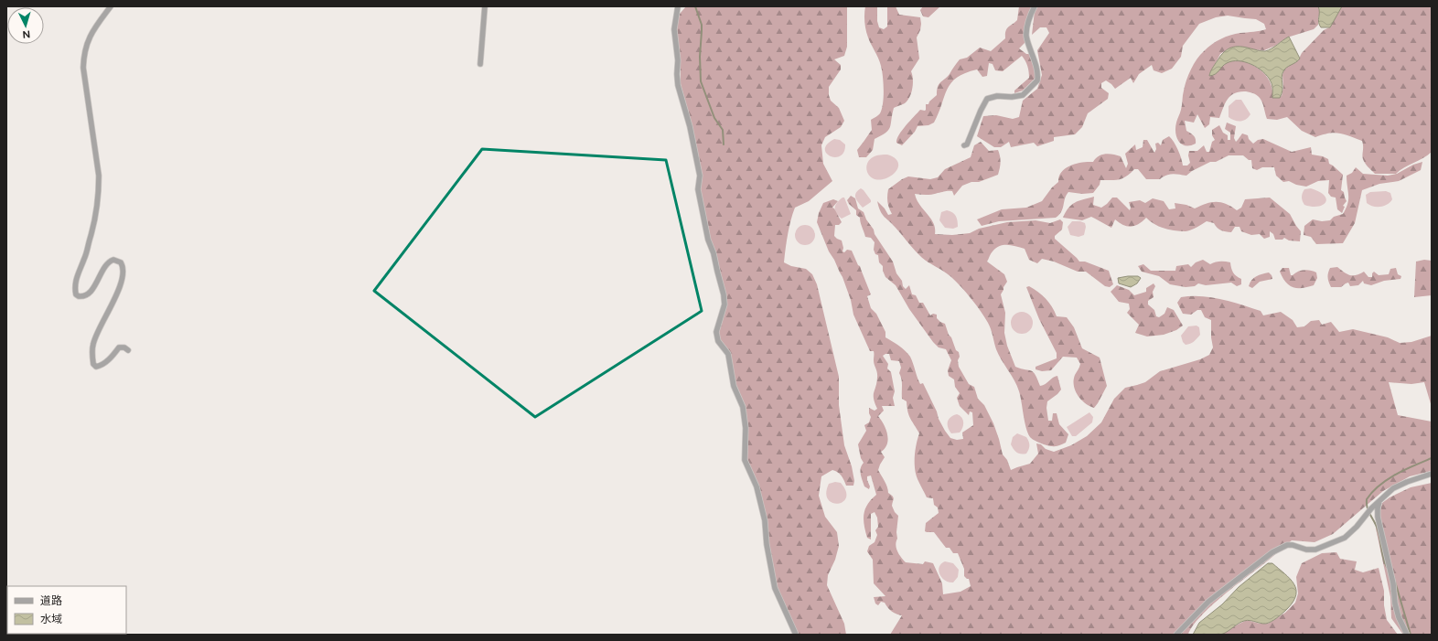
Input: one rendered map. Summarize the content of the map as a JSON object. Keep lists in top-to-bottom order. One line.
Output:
{"legend":["道路","水域"],"north":"bottom"}
